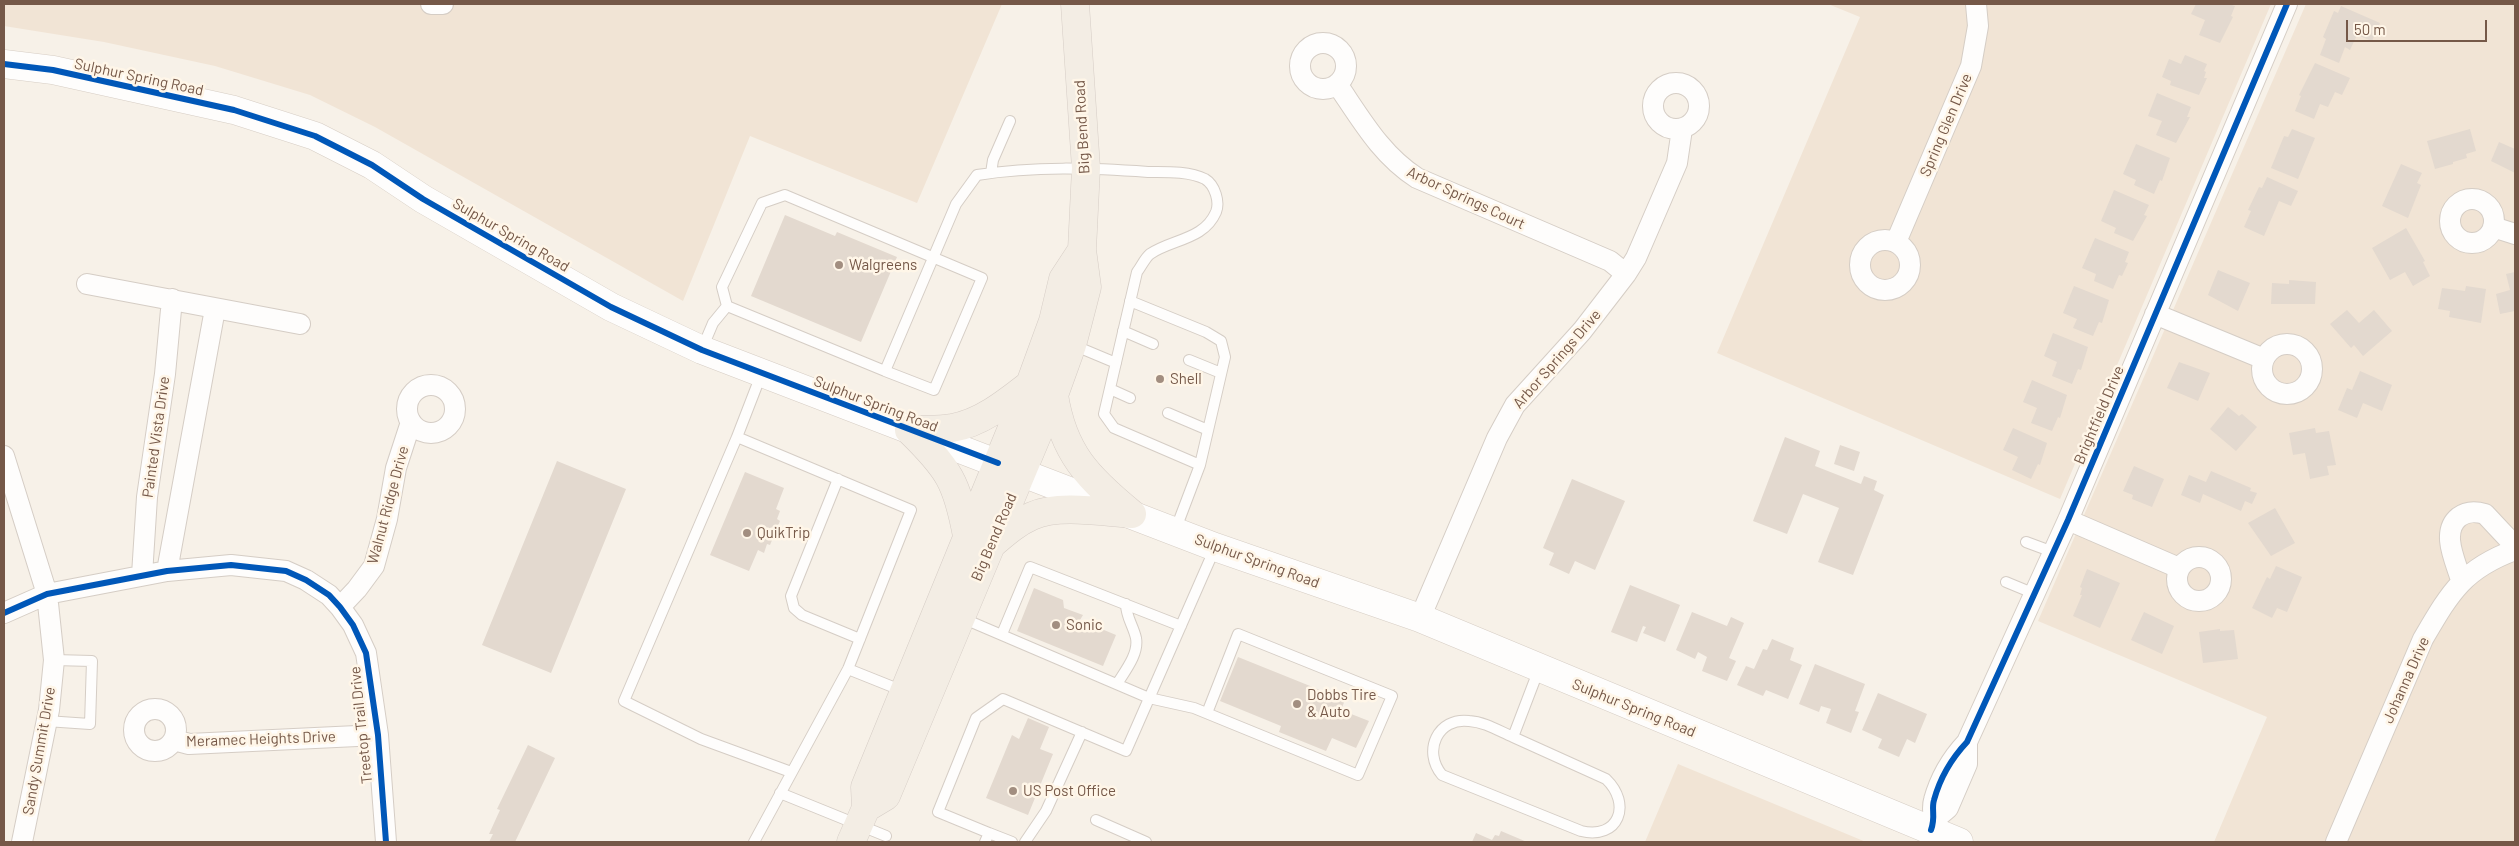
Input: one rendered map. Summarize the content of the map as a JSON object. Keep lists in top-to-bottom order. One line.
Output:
{"streets":{"main road":["Big Bend Road"],"street":["Sulphur Spring Road","Spring Glen Drive","Arbor Springs Court","Arbor Springs Drive","Brightfield Drive","Painted Vista Drive","Walnut Ridge Drive","Johanna Drive","Treetop Trail Drive","Meramec Heights Drive","Sandy Summit Drive"]},"crossings":[["Sulphur Spring Road","Big Bend Road"],["Sulphur Spring Road","Arbor Springs Drive"],["Sulphur Spring Road","Brightfield Drive"],["Arbor Springs Court","Arbor Springs Drive"],["Painted Vista Drive","Treetop Trail Drive"],["Walnut Ridge Drive","Treetop Trail Drive"],["Treetop Trail Drive","Meramec Heights Drive"],["Treetop Trail Drive","Sandy Summit Drive"]],"places":["Walgreens","Shell","QuikTrip","Sonic","Dobbs Tire & Auto","US Post Office"],"scale_bar":"50 m"}
